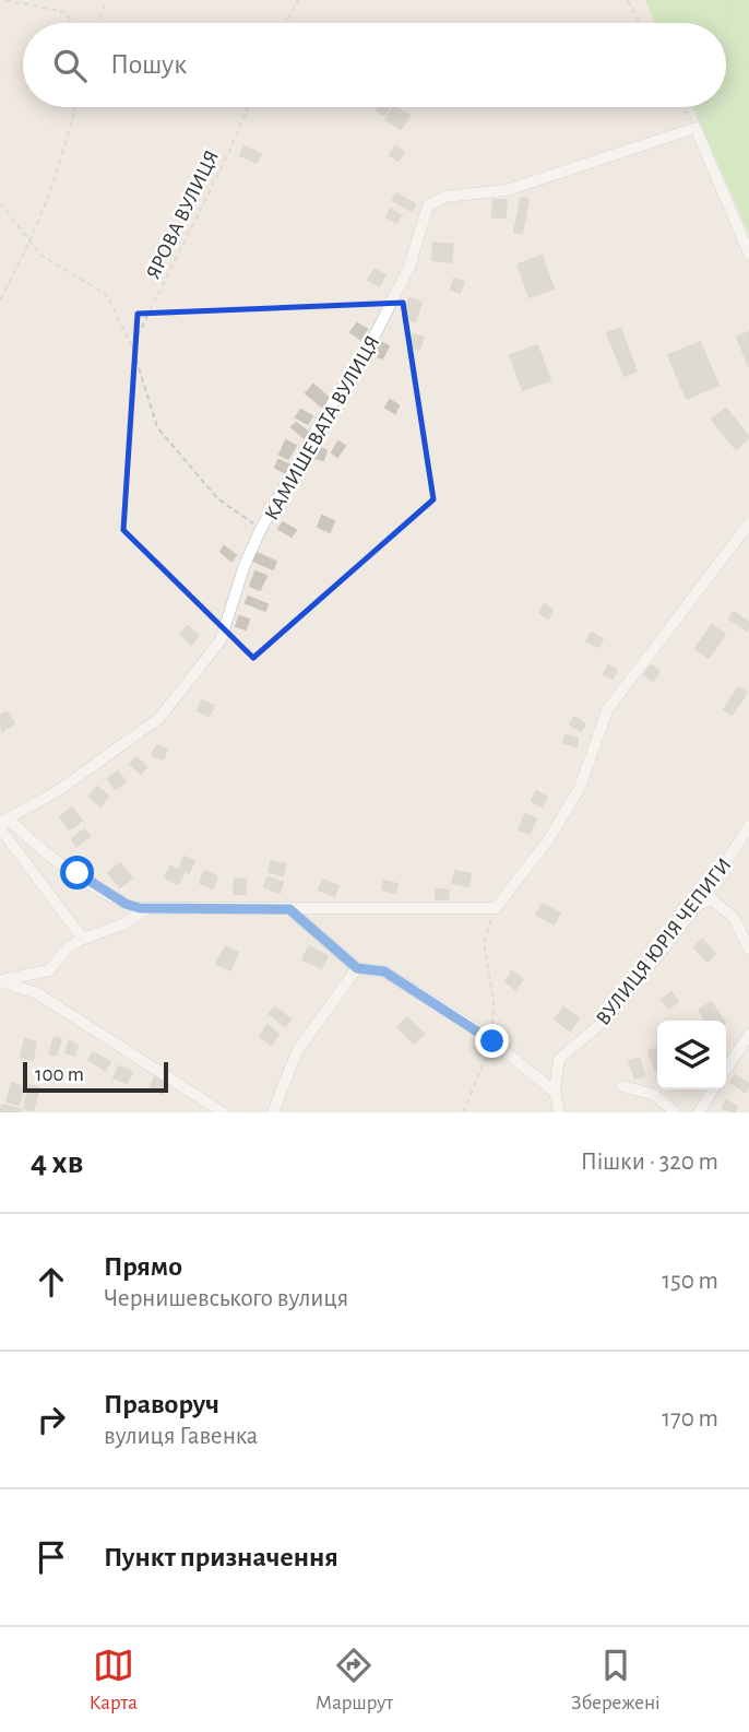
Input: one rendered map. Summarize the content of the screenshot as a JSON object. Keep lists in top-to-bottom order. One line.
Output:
{"streets":{"street":["КАМИШЕВАТА ВУЛИЦЯ","ВУЛИЦЯ ЮРІЯ ЧЕПИГИ"],"path":["ЯРОВА ВУЛИЦЯ"]},"scale_bar":"100 m","page":{"search":"Пошук","scale":"100 m","heading":["4 хв","Пішки · 320 m"],"list":[["Прямо","Чернишевського вулиця","150 m"],["Праворуч","вулиця Гавенка","170 m"],"Пункт призначення"],"nav":["Карта","Маршрут","Збережені"]}}
